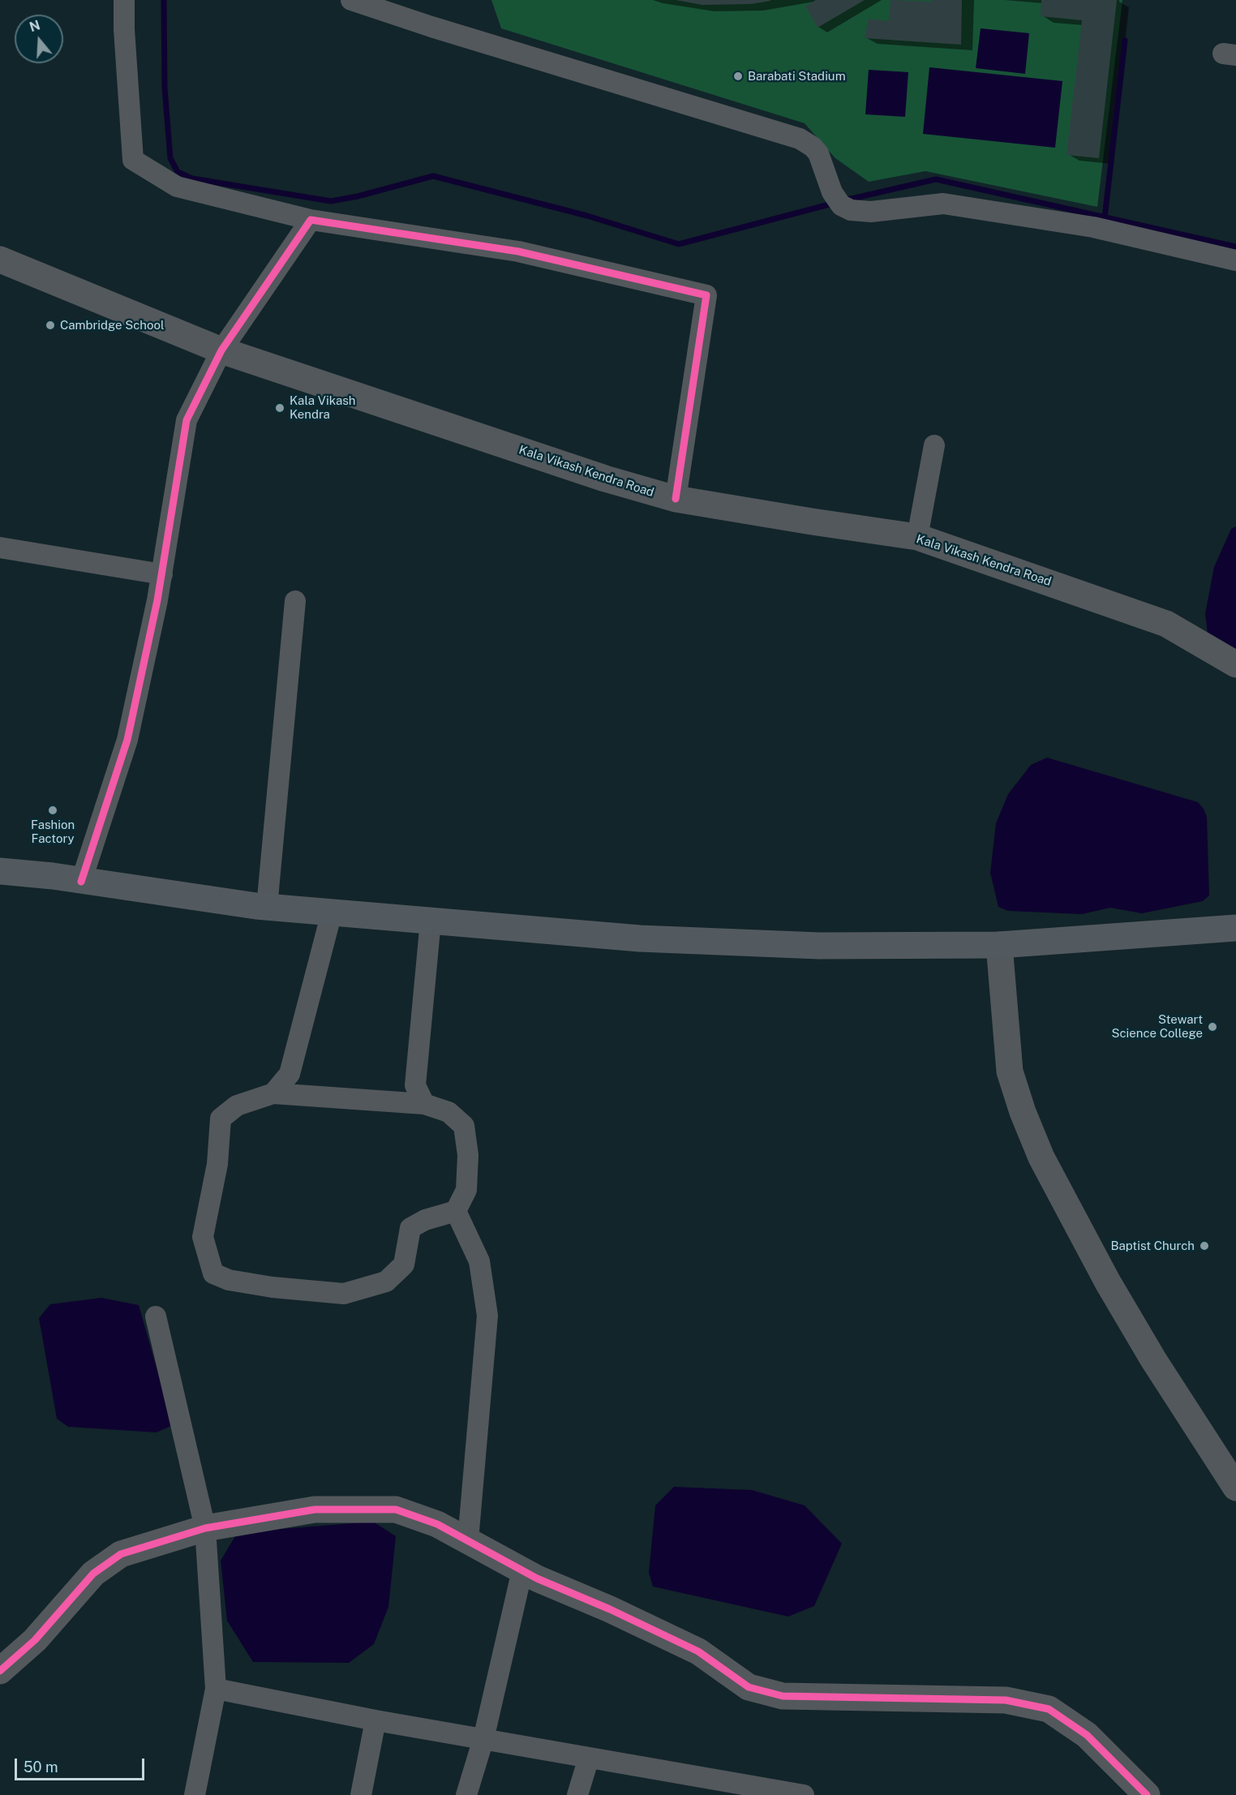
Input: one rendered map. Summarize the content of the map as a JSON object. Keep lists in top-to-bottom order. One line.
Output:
{"streets":{"street":["Kala Vikash Kendra Road"]},"places":["Barabati Stadium","Cambridge School","Kala Vikash Kendra","Fashion Factory","Stewart Science College","Baptist Church"],"scale_bar":"50 m","north":"top"}
